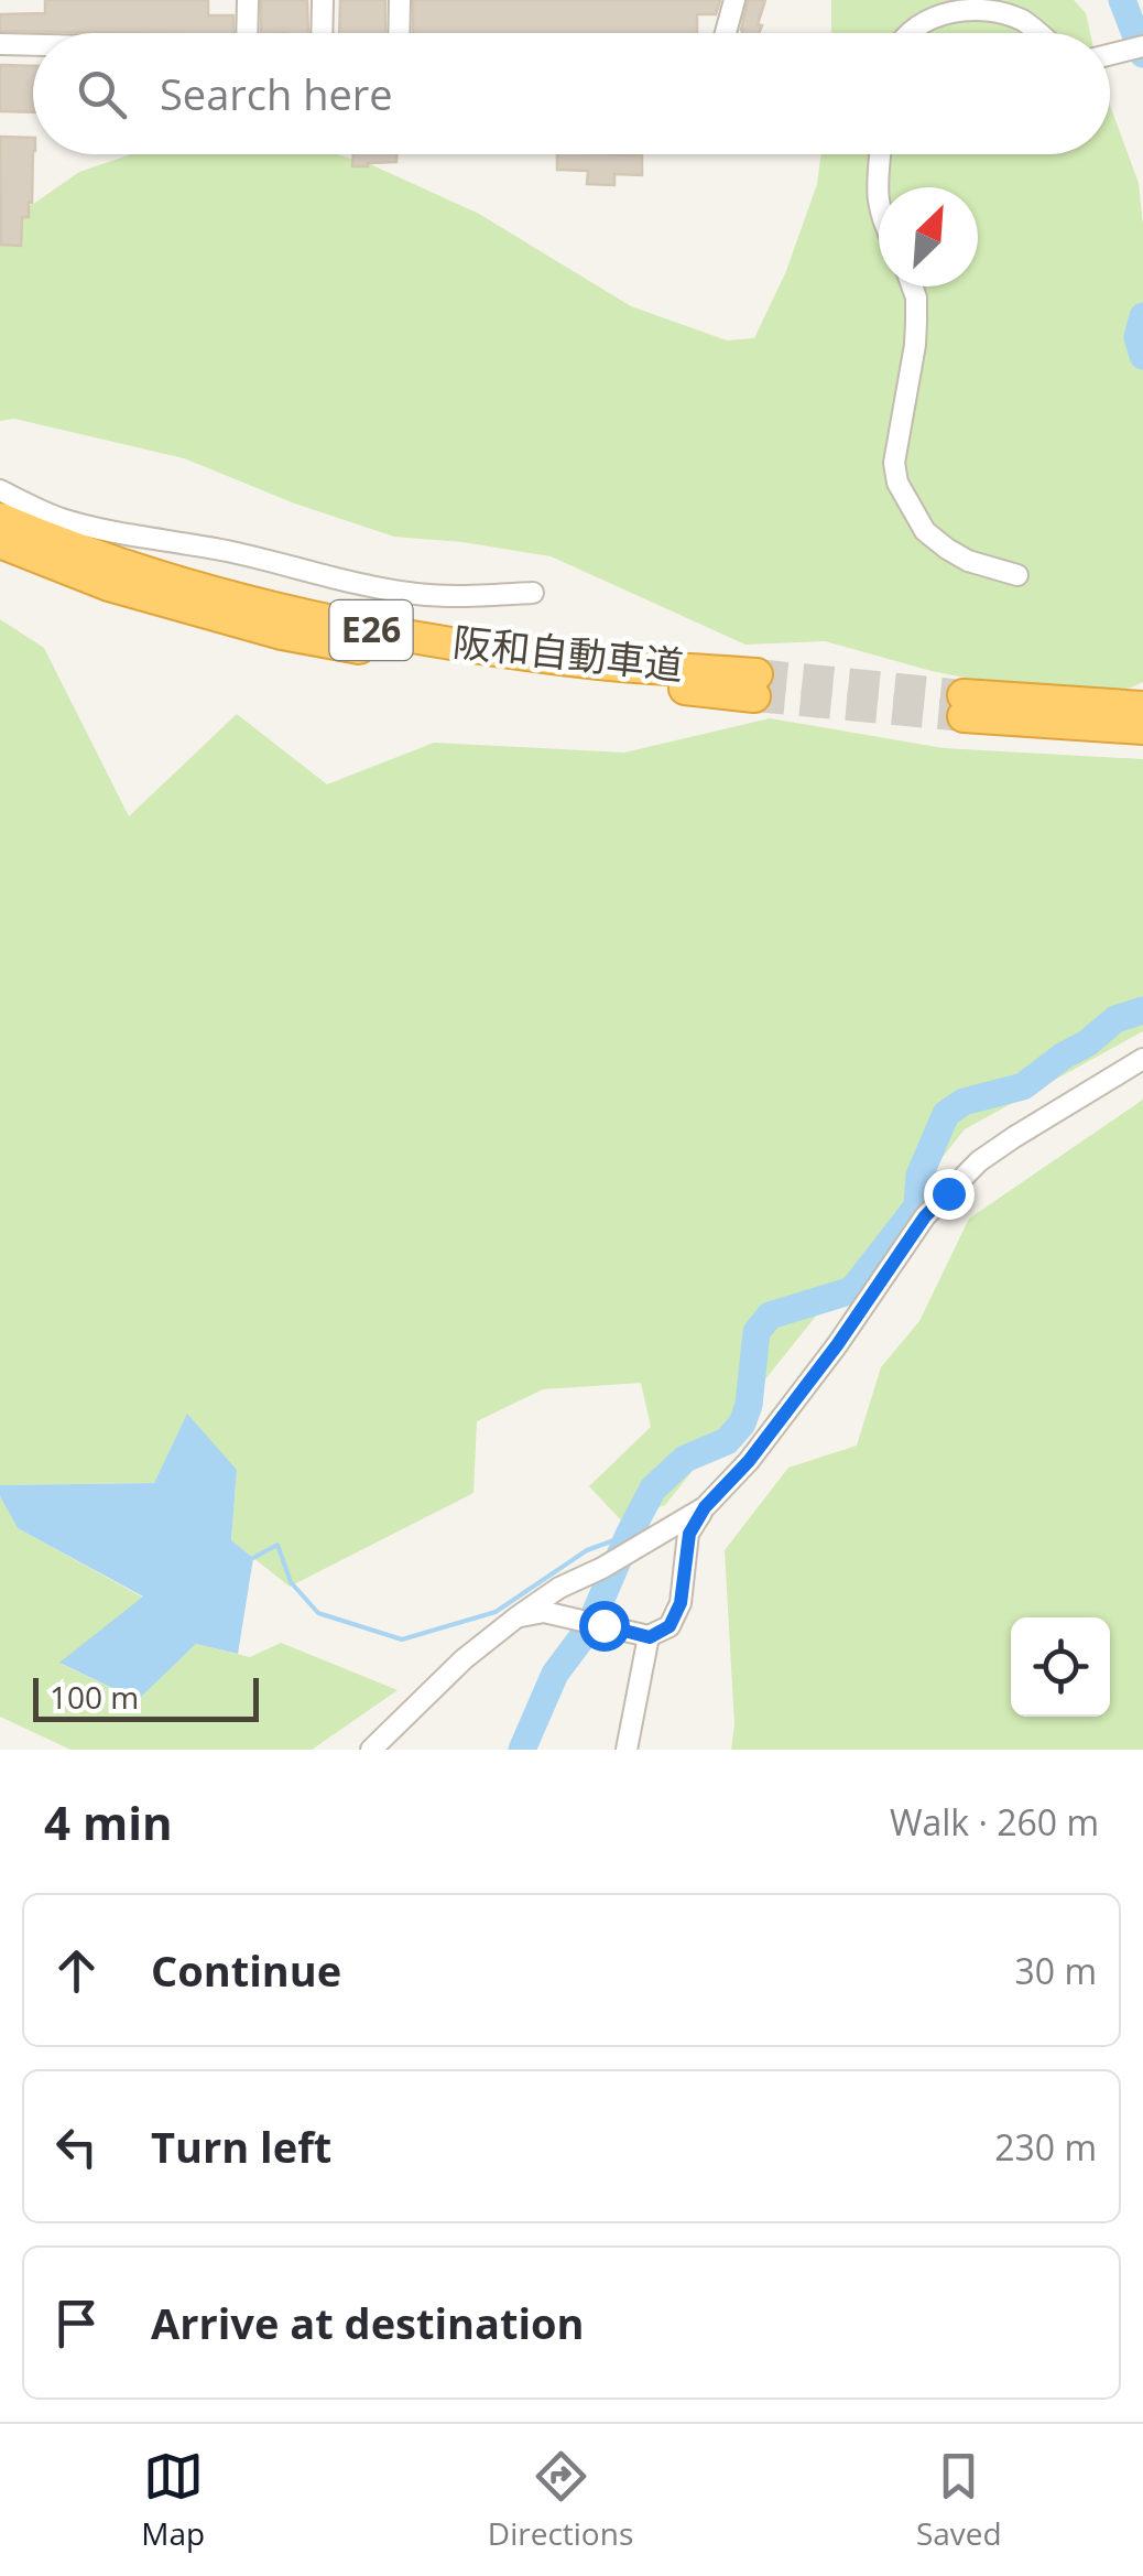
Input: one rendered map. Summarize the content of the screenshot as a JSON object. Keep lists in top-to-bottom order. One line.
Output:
{"streets":{"highway":["E26","阪和自動車道"]},"scale_bar":"100 m","north":"top right","page":{"search":"Search here","scale":"100 m","heading":["4 min","Walk · 260 m"],"list":[["Continue","30 m"],["Turn left","230 m"],"Arrive at destination"],"nav":["Map","Directions","Saved"]}}
